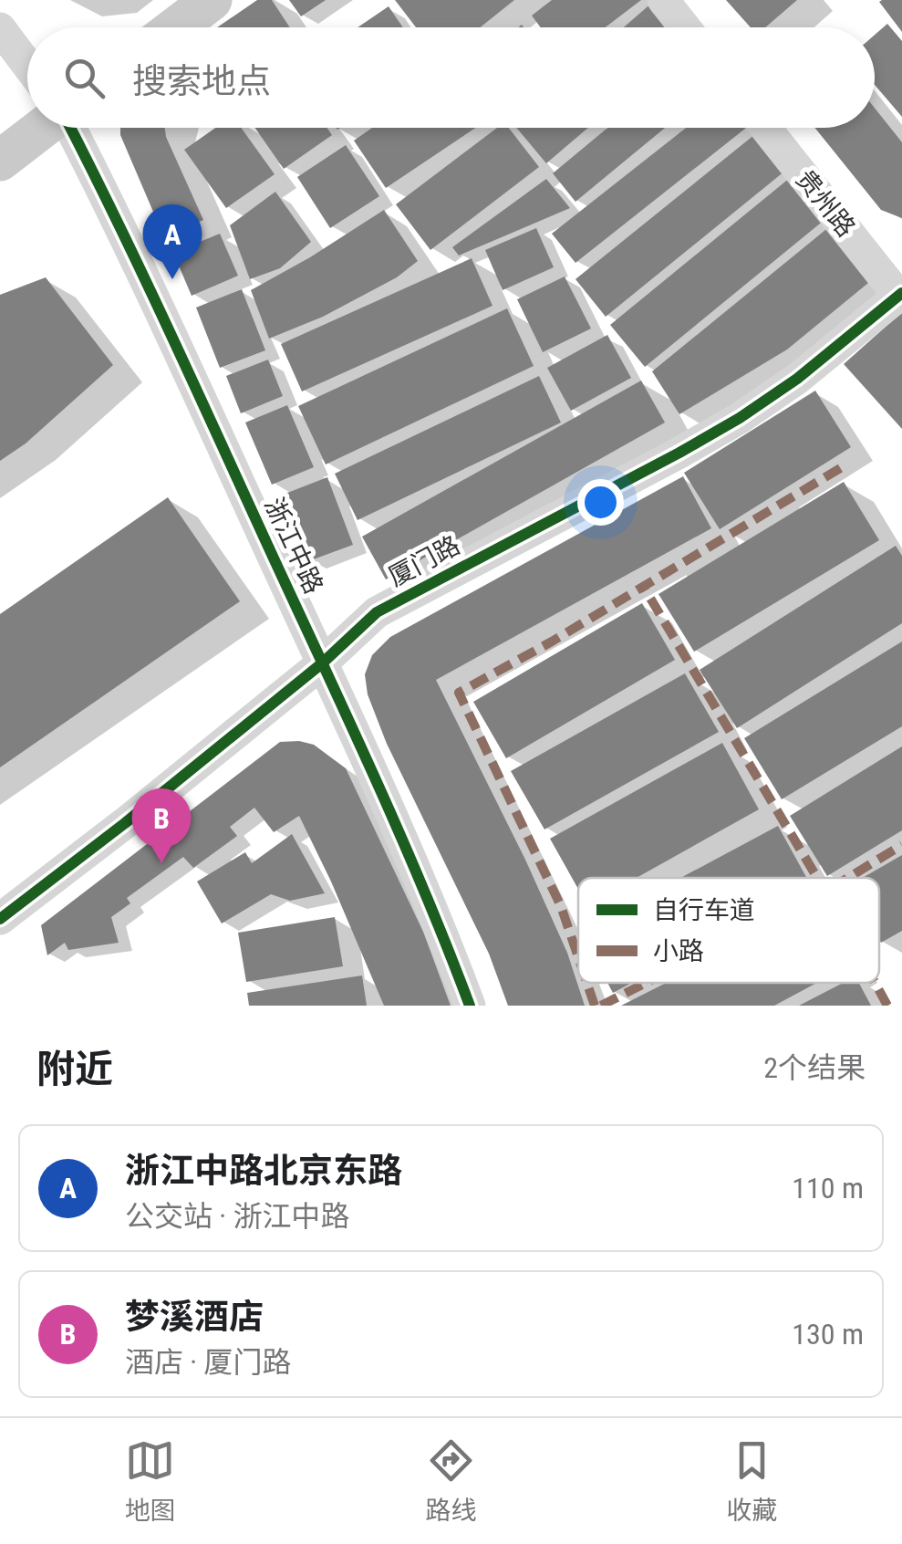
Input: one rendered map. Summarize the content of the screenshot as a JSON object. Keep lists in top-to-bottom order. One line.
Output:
{"streets":{"street":["贵州路","浙江中路","厦门路"]},"crossings":[["贵州路","厦门路"],["浙江中路","厦门路"]],"legend":["自行车道","小路"],"page":{"search":"搜索地点","pins":["A","B"],"heading":["附近","2个结果"],"list":[{"mark":"A","name":"浙江中路北京东路","note":"公交站 · 浙江中路","value":"110 m"},{"mark":"B","name":"梦溪酒店","note":"酒店 · 厦门路","value":"130 m"}],"nav":["地图","路线","收藏"]}}
